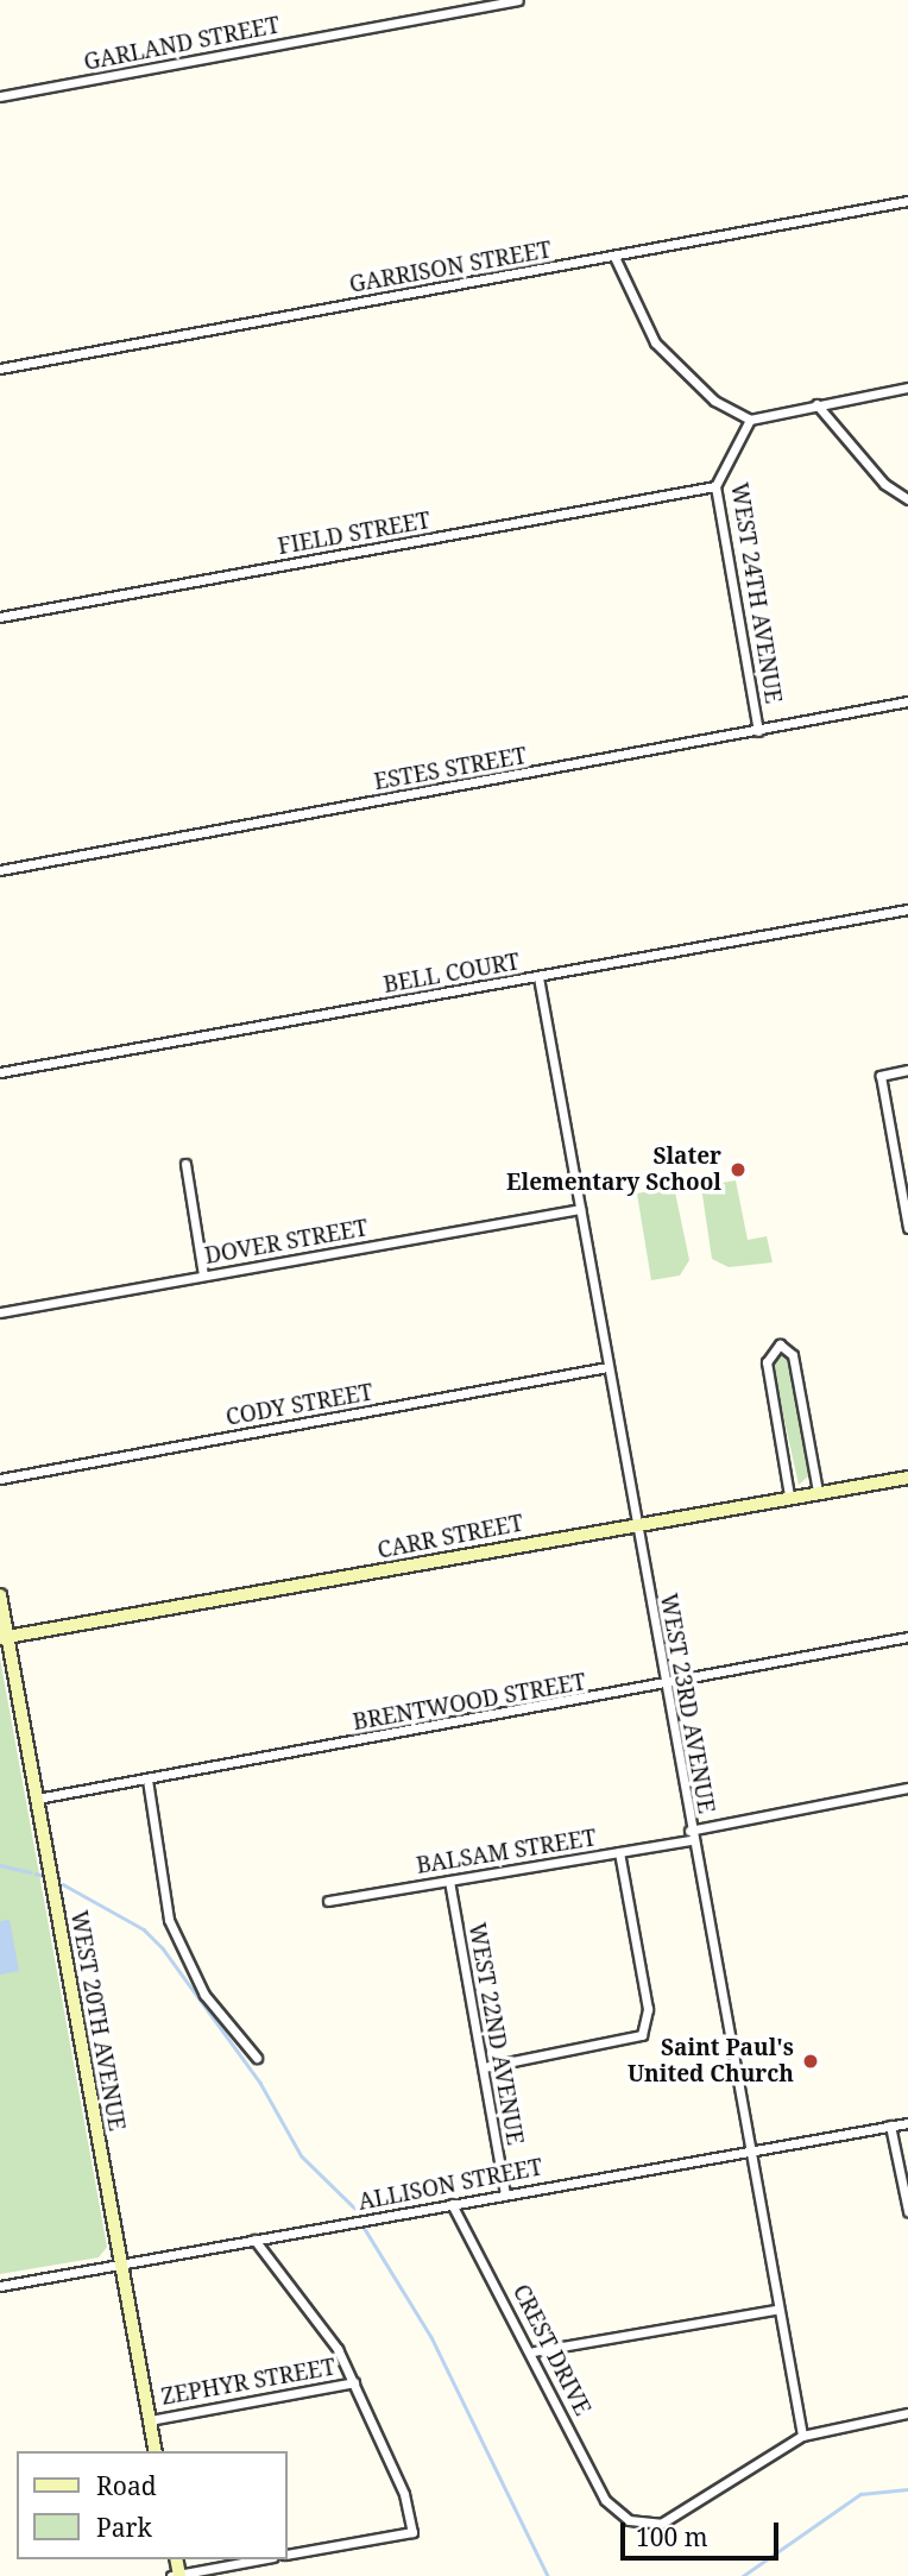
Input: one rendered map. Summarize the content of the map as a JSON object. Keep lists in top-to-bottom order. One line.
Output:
{"streets":{"street":["GARLAND STREET","GARRISON STREET","FIELD STREET","WEST 24TH AVENUE","ESTES STREET","BELL COURT","DOVER STREET","CODY STREET","CARR STREET","BRENTWOOD STREET","WEST 23RD AVENUE","BALSAM STREET","WEST 20TH AVENUE","WEST 22ND AVENUE","ALLISON STREET","CREST DRIVE","ZEPHYR STREET"]},"crossings":[["FIELD STREET","WEST 24TH AVENUE"],["WEST 24TH AVENUE","ESTES STREET"],["BELL COURT","WEST 23RD AVENUE"],["DOVER STREET","WEST 23RD AVENUE"],["CODY STREET","WEST 23RD AVENUE"],["CARR STREET","WEST 23RD AVENUE"],["CARR STREET","WEST 20TH AVENUE"],["BRENTWOOD STREET","WEST 23RD AVENUE"],["BRENTWOOD STREET","WEST 20TH AVENUE"],["WEST 23RD AVENUE","BALSAM STREET"],["WEST 23RD AVENUE","ALLISON STREET"],["WEST 23RD AVENUE","CREST DRIVE"],["BALSAM STREET","WEST 22ND AVENUE"],["WEST 20TH AVENUE","ALLISON STREET"],["WEST 20TH AVENUE","ZEPHYR STREET"],["WEST 22ND AVENUE","ALLISON STREET"],["ALLISON STREET","CREST DRIVE"]],"places":["Slater Elementary School","Saint Paul's United Church"],"legend":["Road","Park"],"scale_bar":"100 m"}
